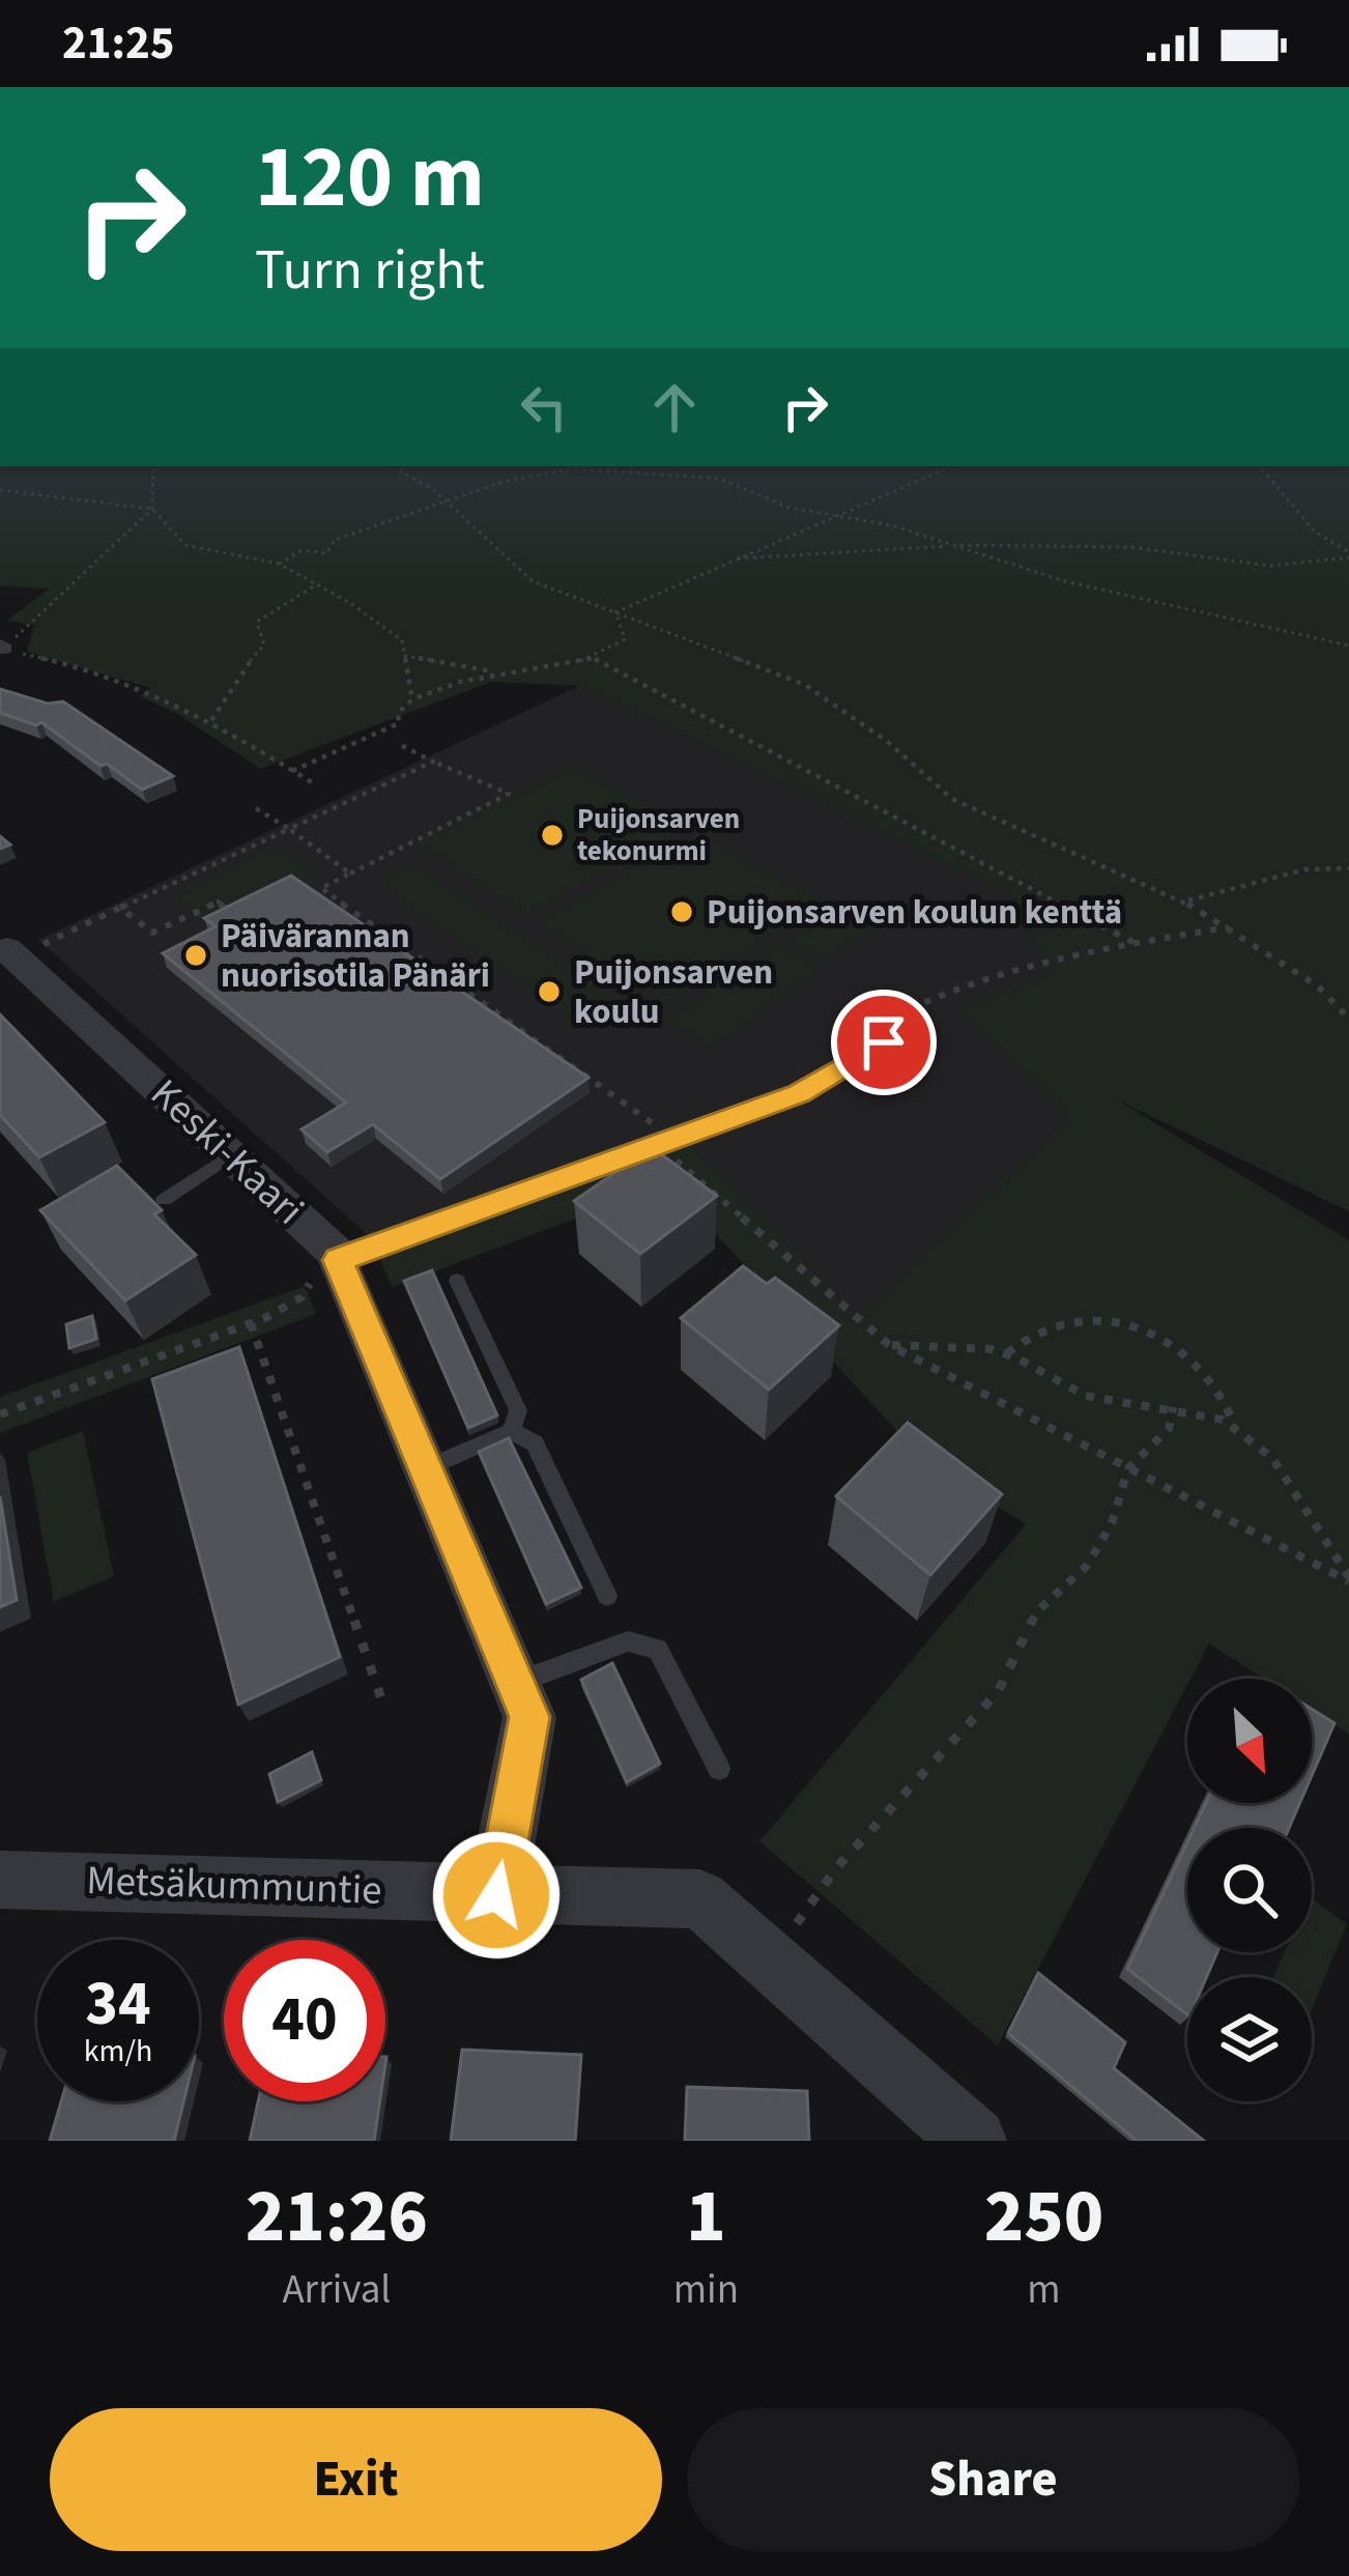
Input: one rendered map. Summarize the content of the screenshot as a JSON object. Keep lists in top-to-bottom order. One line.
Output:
{"streets":{"street":["Keski-Kaari","Metsäkummuntie"]},"crossings":[["Keski-Kaari","Metsäkummuntie"]],"places":["Puijonsarven tekonurmi","Puijonsarven koulun kenttä","Päivärannan nuorisotila Pänäri","Puijonsarven koulu"],"north":"bottom right","page":{"status":"21:25","turn":["120 m","Turn right"],"speed":"34 km/h","limit":"40","eta":["21:26","Arrival","1","min","250","m"],"buttons":["Exit","Share"]}}
